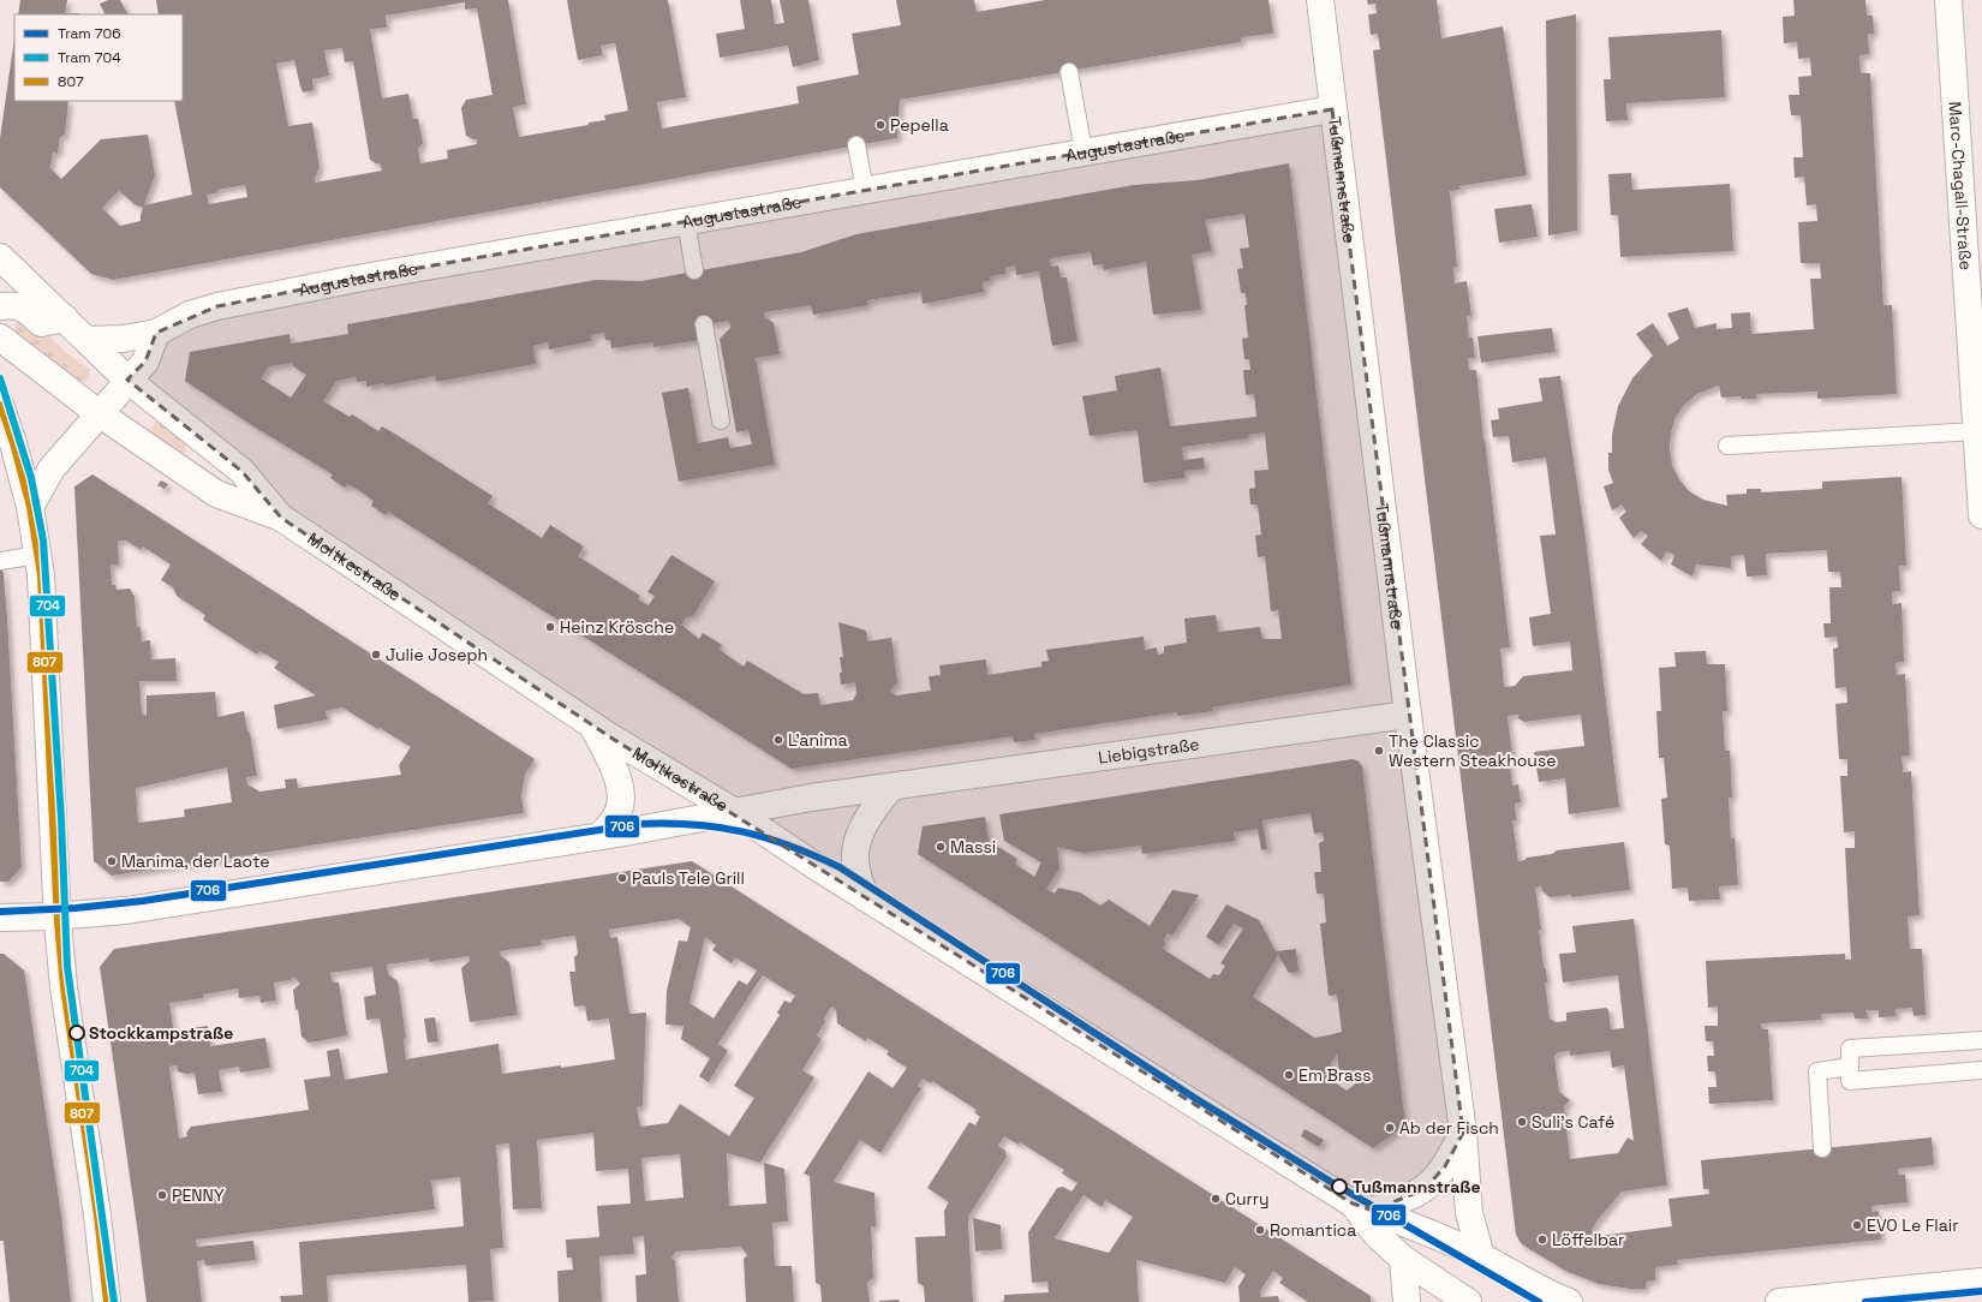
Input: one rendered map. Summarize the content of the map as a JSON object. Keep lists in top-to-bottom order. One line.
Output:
{"streets":{"street":["Augustastraße","Tußmannstraße","Marc-Chagall-Straße","Moltkestraße","Liebigstraße"]},"crossings":[["Augustastraße","Tußmannstraße"],["Augustastraße","Moltkestraße"],["Tußmannstraße","Moltkestraße"],["Tußmannstraße","Liebigstraße"],["Moltkestraße","Liebigstraße"]],"places":["Pepella","Heinz Krösche","Julie Joseph","L'anima","The Classic Western Steakhouse","Massi","Manima, der Laote","Pauls Tele Grill","Stockkampstraße","Em Brass","Suli's Café","Ab der Fisch","Tußmannstraße","PENNY","Curry","EVO Le Flair","Romantica","Löffelbar"],"lines":["tram line 704","transit line 807","tram line 706"],"legend":["Tram 706","Tram 704","807"]}
